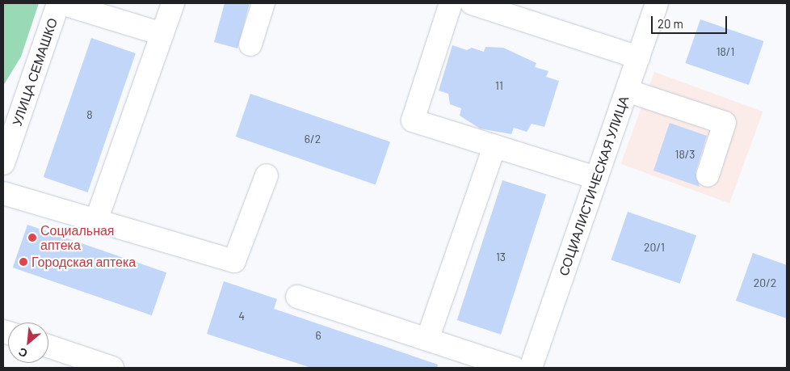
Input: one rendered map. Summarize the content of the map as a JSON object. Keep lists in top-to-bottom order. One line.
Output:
{"streets":{"street":["УЛИЦА СЕМАШКО","СОЦИАЛИСТИЧЕСКАЯ УЛИЦА"]},"places":["Социальная аптека","Городская аптека"],"house_numbers":["18/1","11","8","6/2","18/3","20/1","13","20/2","4","6"],"scale_bar":"20 m","north":"bottom left"}
